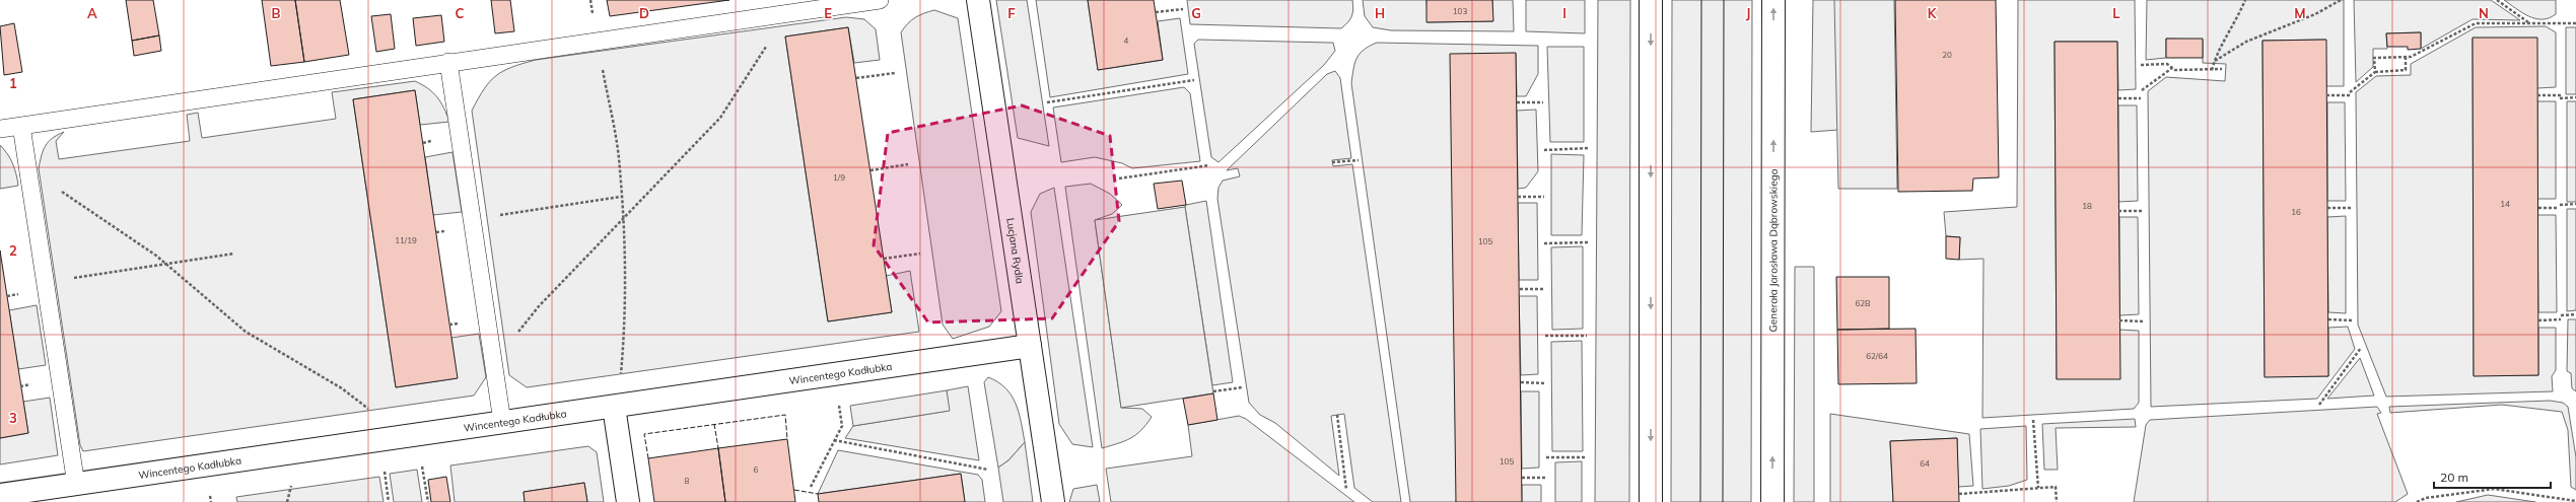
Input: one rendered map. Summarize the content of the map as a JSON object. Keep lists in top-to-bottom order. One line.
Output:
{"streets":{"street":["Lucjana Rydla","Generała Jarosława Dąbrowskiego","Wincentego Kadłubka"]},"crossings":[["Lucjana Rydla","Wincentego Kadłubka"]],"house_numbers":["103","4","20","1/9","14","18","16","11/19","105","62B","62/64","105","64","6","8"],"scale_bar":"20 m","grid":{"columns":["A","B","C","D","E","F","G","H","I","J","K","L","M","N"],"rows":["1","2","3"]}}
